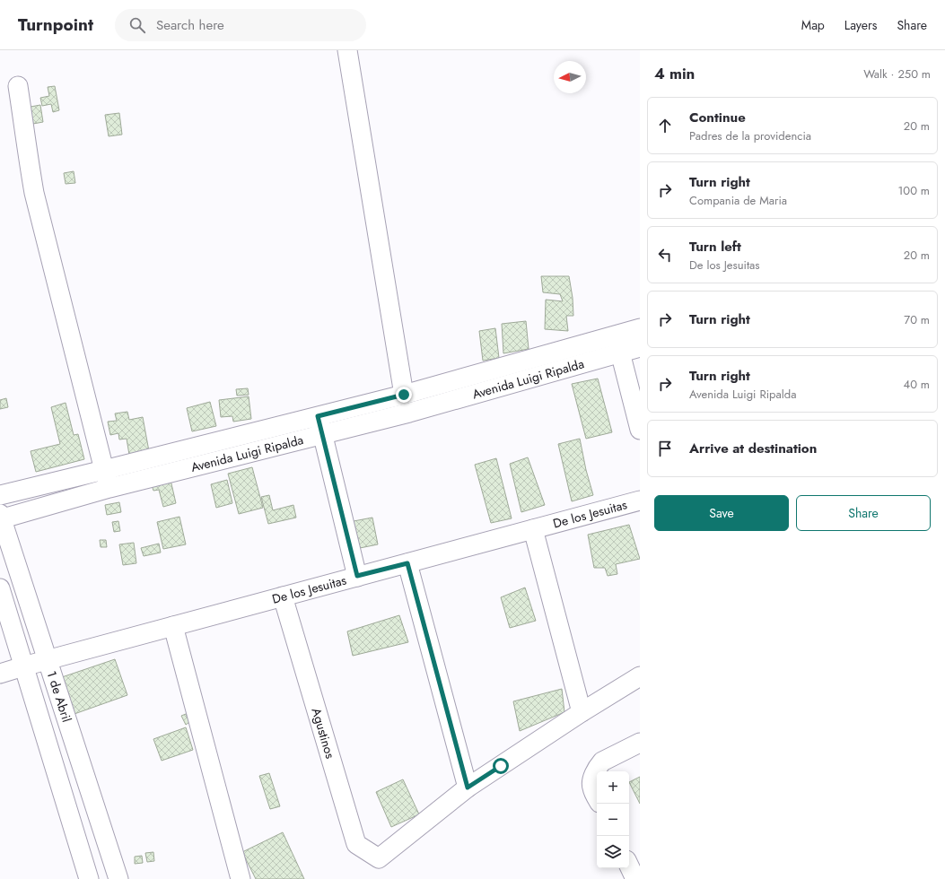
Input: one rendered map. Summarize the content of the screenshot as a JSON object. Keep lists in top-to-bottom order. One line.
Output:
{"streets":{"street":["Avenida Luigi Ripalda","De los Jesuitas","1 de Abril","Agustinos"]},"crossings":[["Avenida Luigi Ripalda","1 de Abril"],["De los Jesuitas","1 de Abril"],["De los Jesuitas","Agustinos"]],"north":"left","page":{"header":"Turnpoint","search":"Search here","nav":["Map","Layers","Share"],"heading":["4 min","Walk · 250 m"],"list":[["Continue","Padres de la providencia","20 m"],["Turn right","Compania de Maria","100 m"],["Turn left","De los Jesuitas","20 m"],["Turn right","70 m"],["Turn right","Avenida Luigi Ripalda","40 m"],"Arrive at destination"],"buttons":["Save","Share"],"map_buttons":["+","−"]}}
